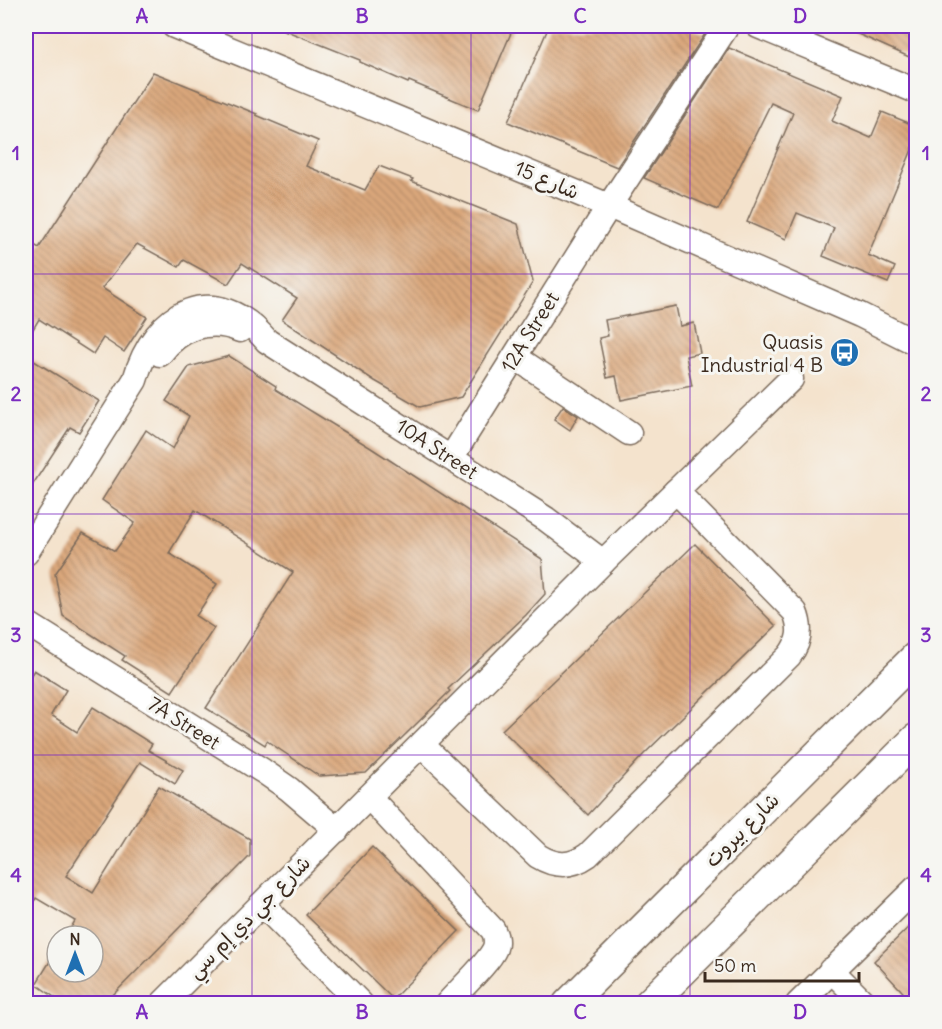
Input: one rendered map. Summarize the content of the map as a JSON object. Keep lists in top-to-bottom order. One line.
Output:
{"streets":{"main road":["شارع بيروت"],"street":["شارع 15","12A Street","10A Street","7A Street","شارع جي دي إم سي"]},"crossings":[["شارع 15","12A Street"],["12A Street","10A Street"],["10A Street","شارع جي دي إم سي"],["7A Street","شارع جي دي إم سي"]],"places":{"bus stop":["Quasis Industrial 4 B"]},"scale_bar":"50 m","north":"top","grid":{"columns":["A","B","C","D"],"rows":["1","2","3","4"]}}
